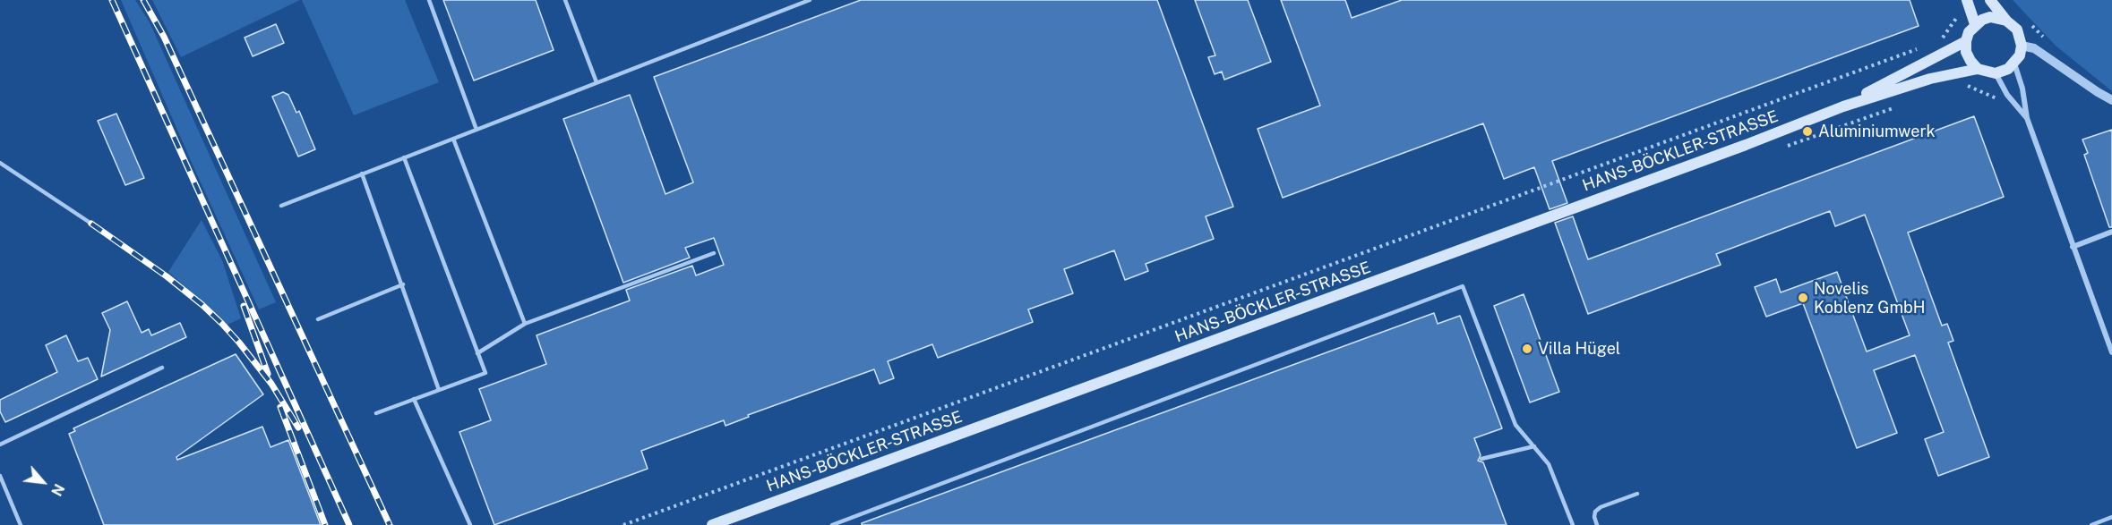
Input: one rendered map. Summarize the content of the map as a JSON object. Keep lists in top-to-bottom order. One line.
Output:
{"streets":{"main road":["HANS-BÖCKLER-STRASSE"]},"places":["Aluminiumwerk","Novelis Koblenz GmbH","Villa Hügel"],"north":"bottom right"}
